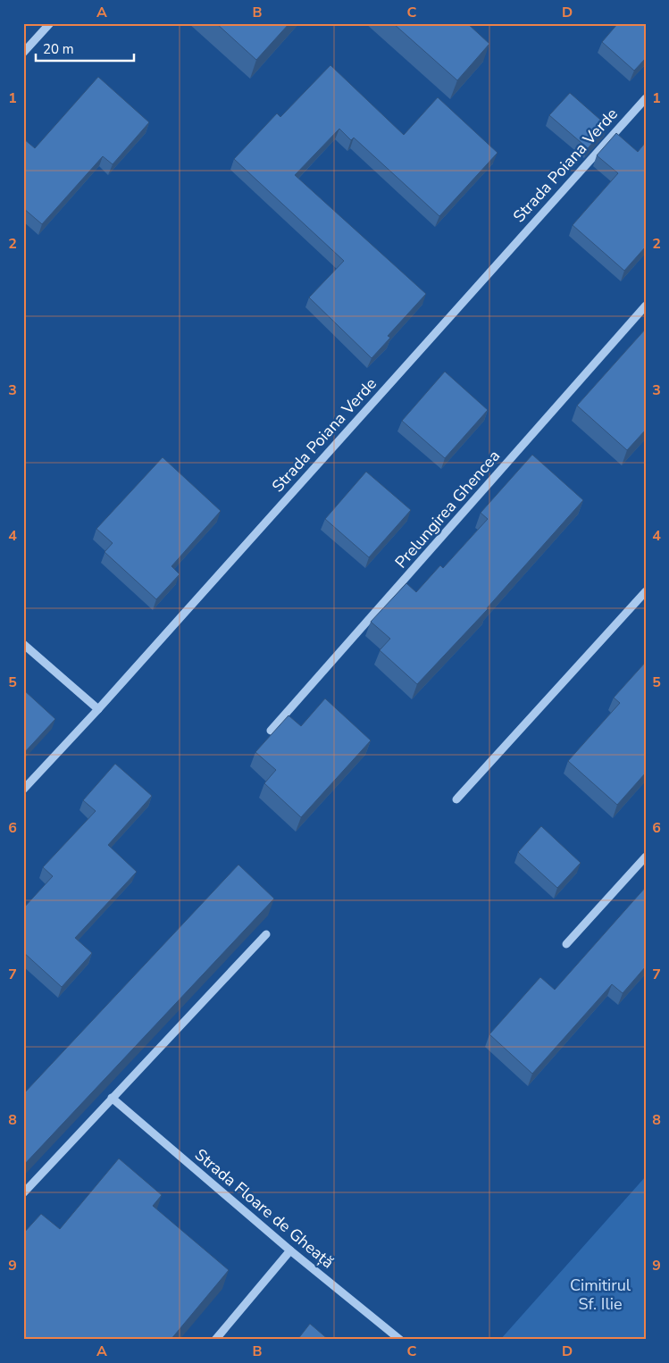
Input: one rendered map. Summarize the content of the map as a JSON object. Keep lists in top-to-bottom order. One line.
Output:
{"streets":{"street":["Strada Poiana Verde","Prelungirea Ghencea","Strada Floare de Gheață"]},"parks":["Cimitirul Sf. Ilie"],"scale_bar":"20 m","grid":{"columns":["A","B","C","D"],"rows":["1","2","3","4","5","6","7","8","9"]}}
